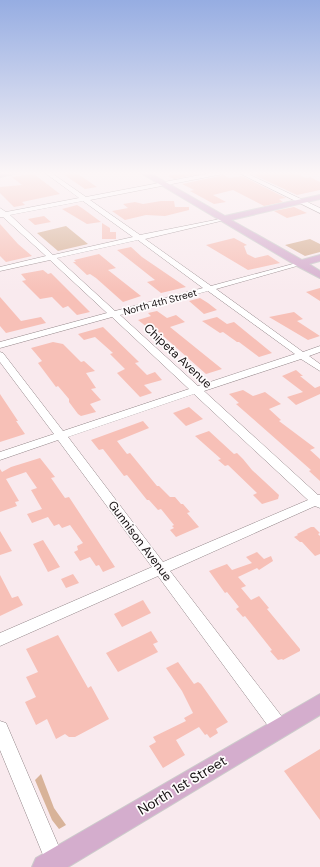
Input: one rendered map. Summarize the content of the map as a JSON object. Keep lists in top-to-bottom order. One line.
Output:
{"streets":{"main road":["North 4th Street","North 1st Street"],"street":["Chipeta Avenue","Gunnison Avenue"]},"crossings":[["North 4th Street","Chipeta Avenue"],["Gunnison Avenue","North 1st Street"]]}
